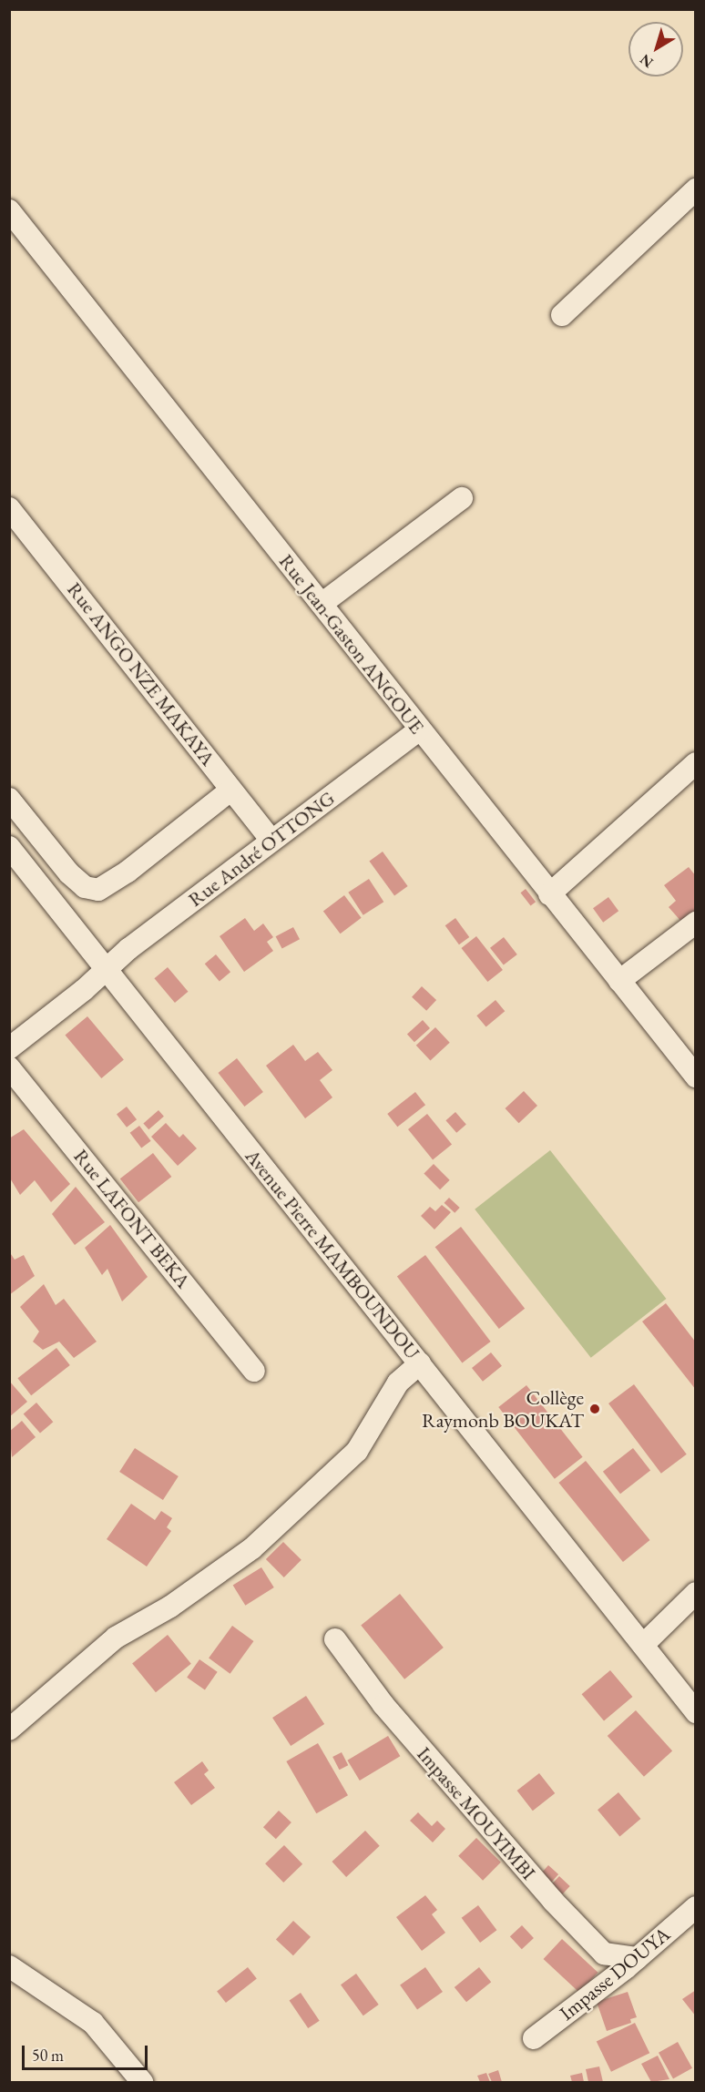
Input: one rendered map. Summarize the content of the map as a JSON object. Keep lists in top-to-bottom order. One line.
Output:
{"streets":{"street":["Rue Jean-Gaston ANGOUE","Rue ANGO NZE MAKAYA","Rue André OTTONG","Rue LAFONT BEKA","Avenue Pierre MAMBOUNDOU","Impasse MOUYIMBI","Impasse DOUYA"]},"crossings":[["Rue Jean-Gaston ANGOUE","Rue André OTTONG"],["Rue ANGO NZE MAKAYA","Rue André OTTONG"],["Rue André OTTONG","Avenue Pierre MAMBOUNDOU"],["Impasse MOUYIMBI","Impasse DOUYA"]],"places":["Collège Raymonb BOUKAT"],"scale_bar":"50 m","north":"bottom left"}
